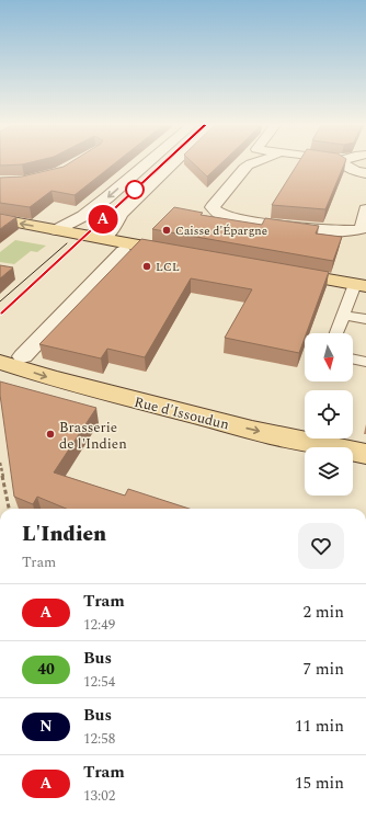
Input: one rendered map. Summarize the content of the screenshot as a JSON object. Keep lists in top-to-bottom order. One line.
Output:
{"streets":{"main road":["Rue d'Issoudun"]},"places":["Caisse d'Épargne","LCL","Brasserie de l'Indien"],"lines":["tram line A"],"north":"bottom","page":{"on_map":"A","heading":["L'Indien","Tram"],"list":[{"mark":"A","name":"Tram","note":"12:49","value":"2 min"},{"mark":"40","name":"Bus","note":"12:54","value":"7 min"},{"mark":"N","name":"Bus","note":"12:58","value":"11 min"},{"mark":"A","name":"Tram","note":"13:02","value":"15 min"}]}}
